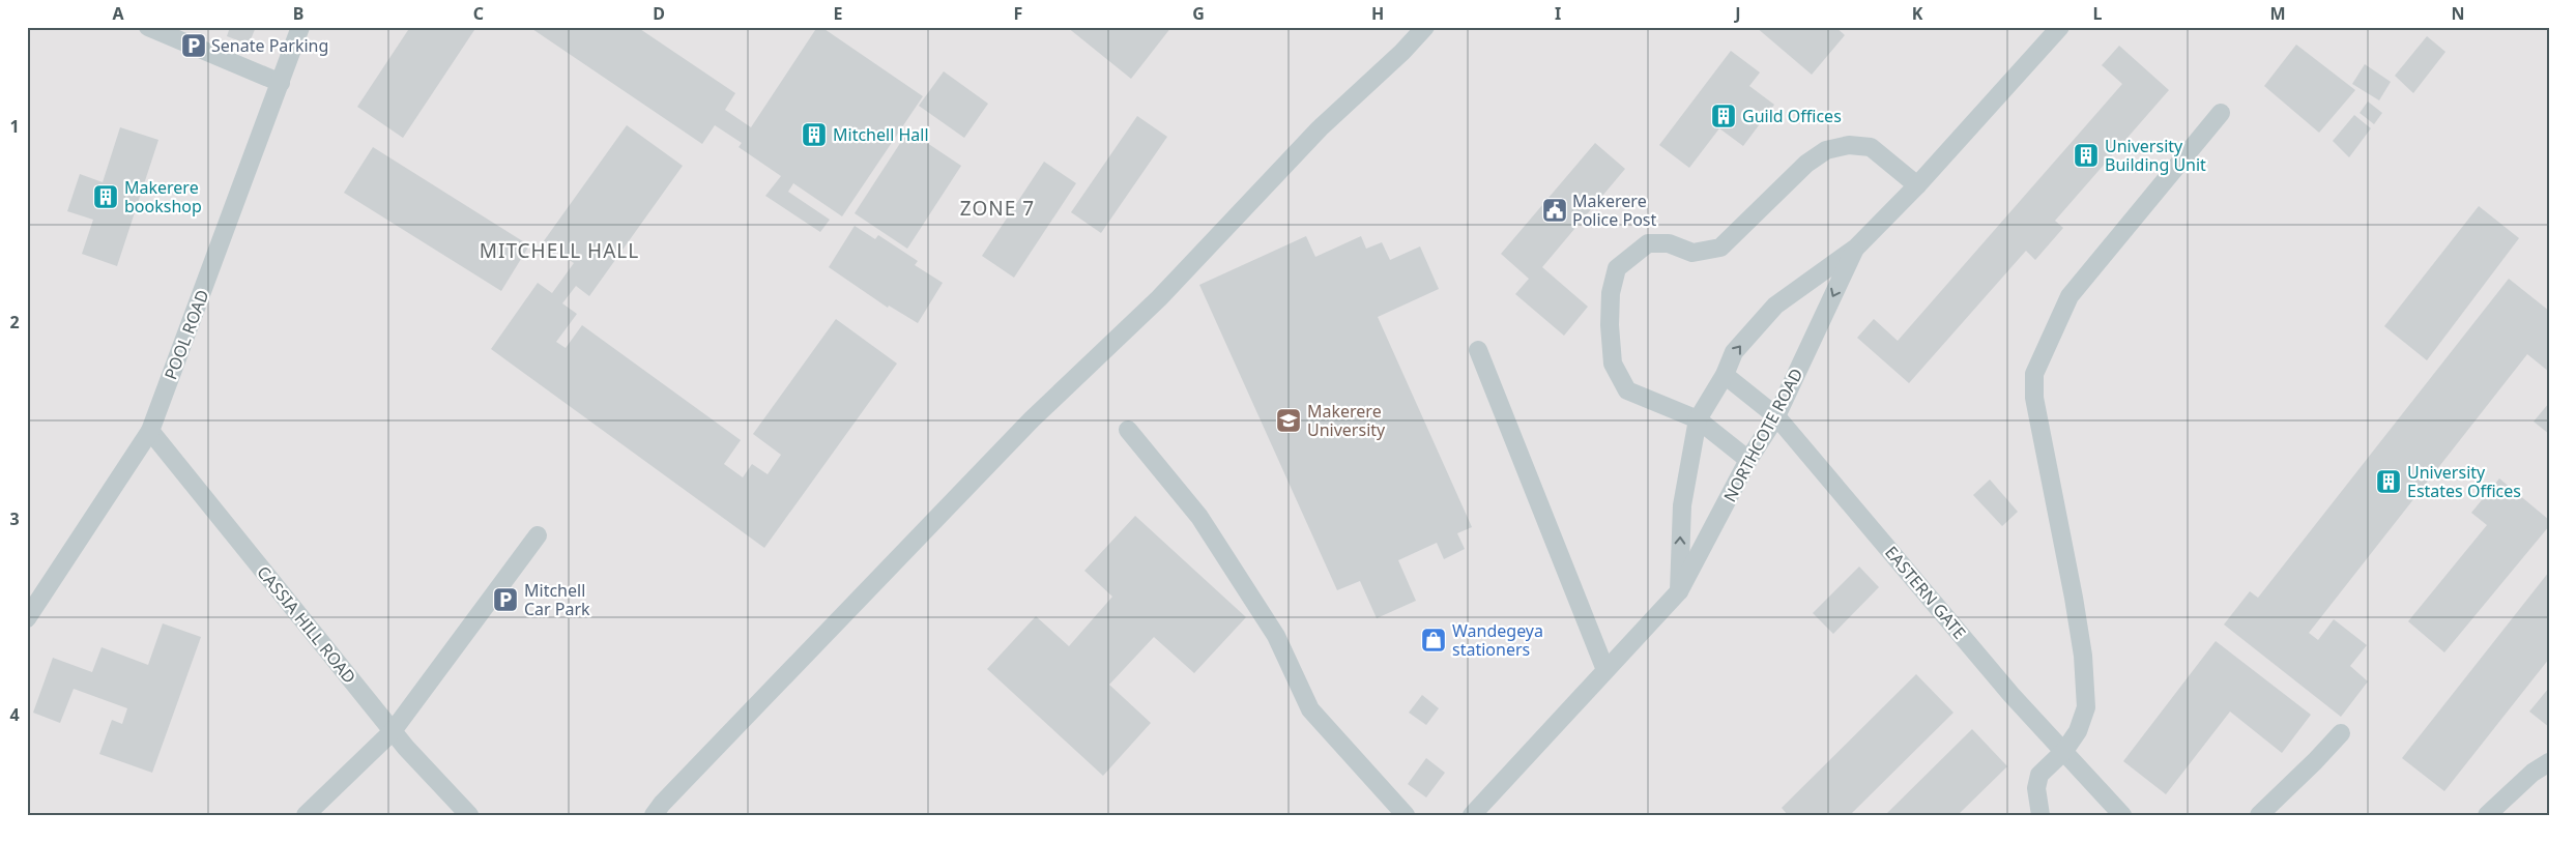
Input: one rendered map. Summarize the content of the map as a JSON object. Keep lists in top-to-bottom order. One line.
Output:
{"streets":{"lane":["POOL ROAD","NORTHCOTE ROAD","EASTERN GATE","CASSIA HILL ROAD"]},"crossings":[["POOL ROAD","CASSIA HILL ROAD"],["NORTHCOTE ROAD","EASTERN GATE"]],"districts":["ZONE 7","MITCHELL HALL"],"places":{"parking":["Senate Parking","Mitchell Car Park"],"building":["Guild Offices","Mitchell Hall","University Building Unit","Makerere bookshop","University Estates Offices"],"public building":["Makerere Police Post"],"school or university":["Makerere University"],"shop":["Wandegeya stationers"]},"grid":{"columns":["A","B","C","D","E","F","G","H","I","J","K","L","M","N"],"rows":["1","2","3","4"]}}
